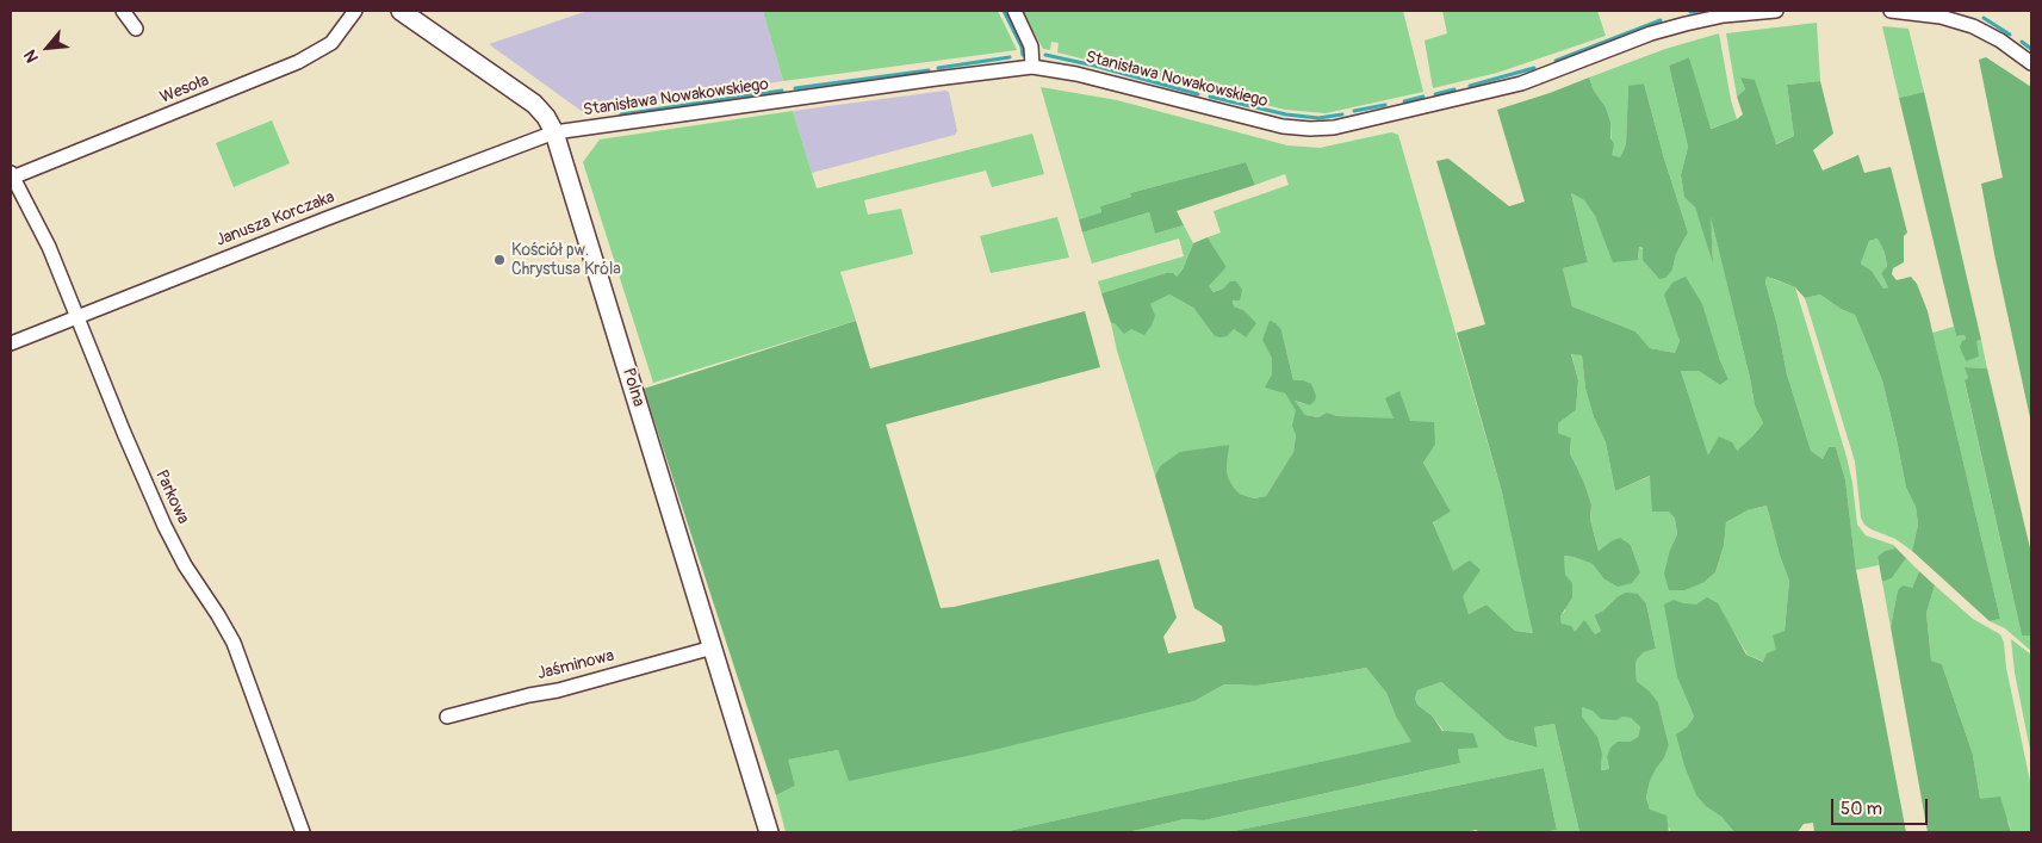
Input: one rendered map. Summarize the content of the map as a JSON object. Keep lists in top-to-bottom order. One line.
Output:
{"streets":{"street":["Stanisława Nowakowskiego","Wesoła","Janusza Korczaka","Polna","Parkowa","Jaśminowa"]},"crossings":[["Stanisława Nowakowskiego","Janusza Korczaka"],["Stanisława Nowakowskiego","Polna"],["Wesoła","Parkowa"],["Janusza Korczaka","Polna"],["Janusza Korczaka","Parkowa"],["Polna","Jaśminowa"]],"places":["Kościół pw. Chrystusa Króla"],"scale_bar":"50 m","north":"bottom left"}
